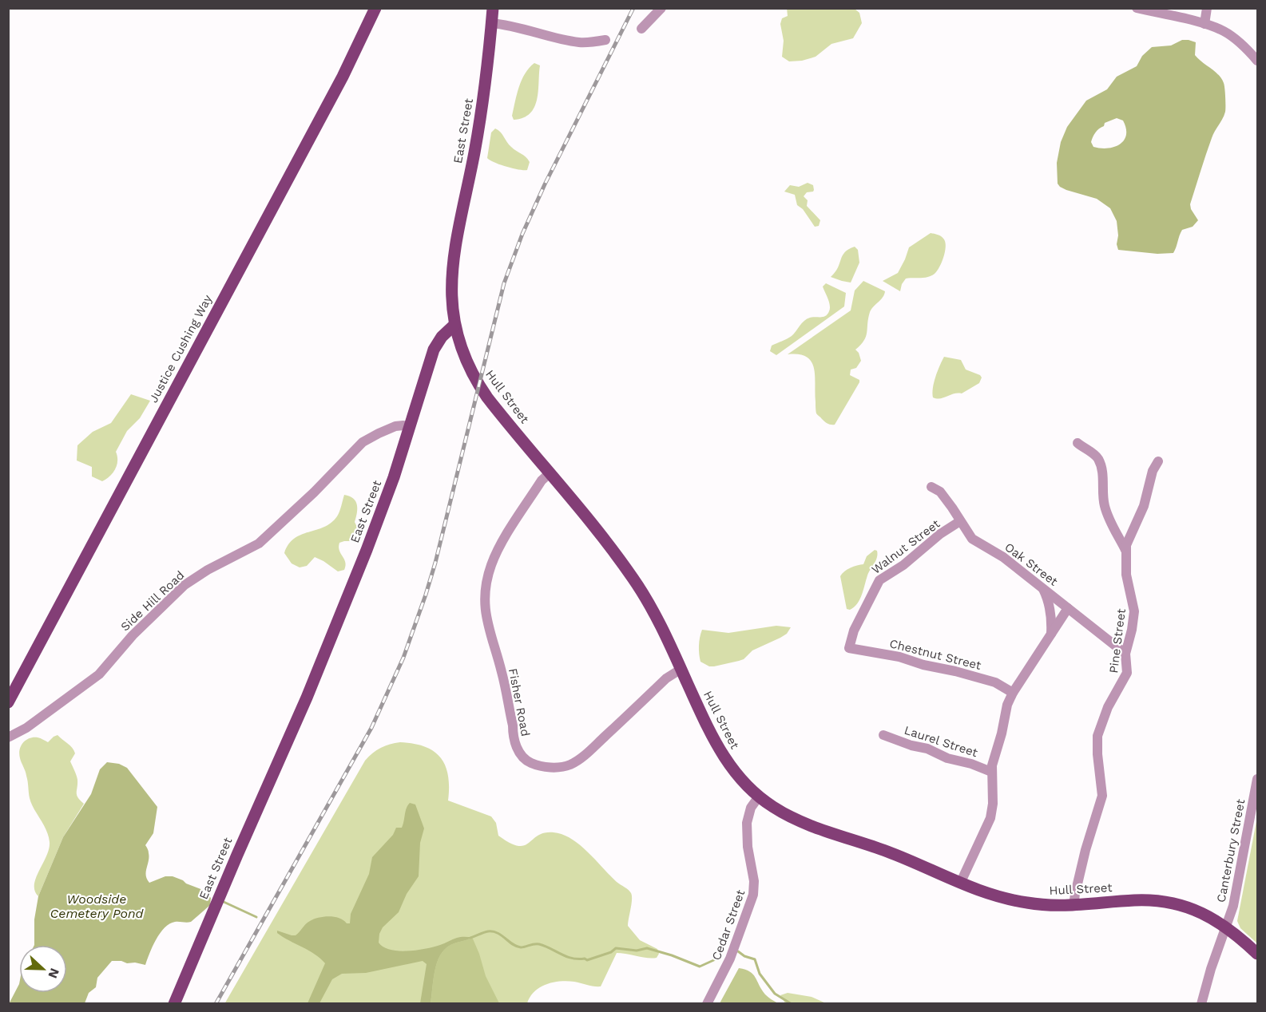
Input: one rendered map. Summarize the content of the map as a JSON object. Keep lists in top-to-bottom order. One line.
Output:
{"streets":{"main road":["East Street","Justice Cushing Way","Hull Street"],"street":["Walnut Street","Oak Street","Side Hill Road","Pine Street","Chestnut Street","Fisher Road","Laurel Street","Canterbury Street","Cedar Street"]},"crossings":[["East Street","Hull Street"],["East Street","Side Hill Road"],["Hull Street","Pine Street"],["Hull Street","Fisher Road"],["Hull Street","Canterbury Street"],["Hull Street","Cedar Street"],["Walnut Street","Oak Street"],["Walnut Street","Chestnut Street"],["Oak Street","Pine Street"]],"water":["Woodside Cemetery Pond"],"north":"right"}
